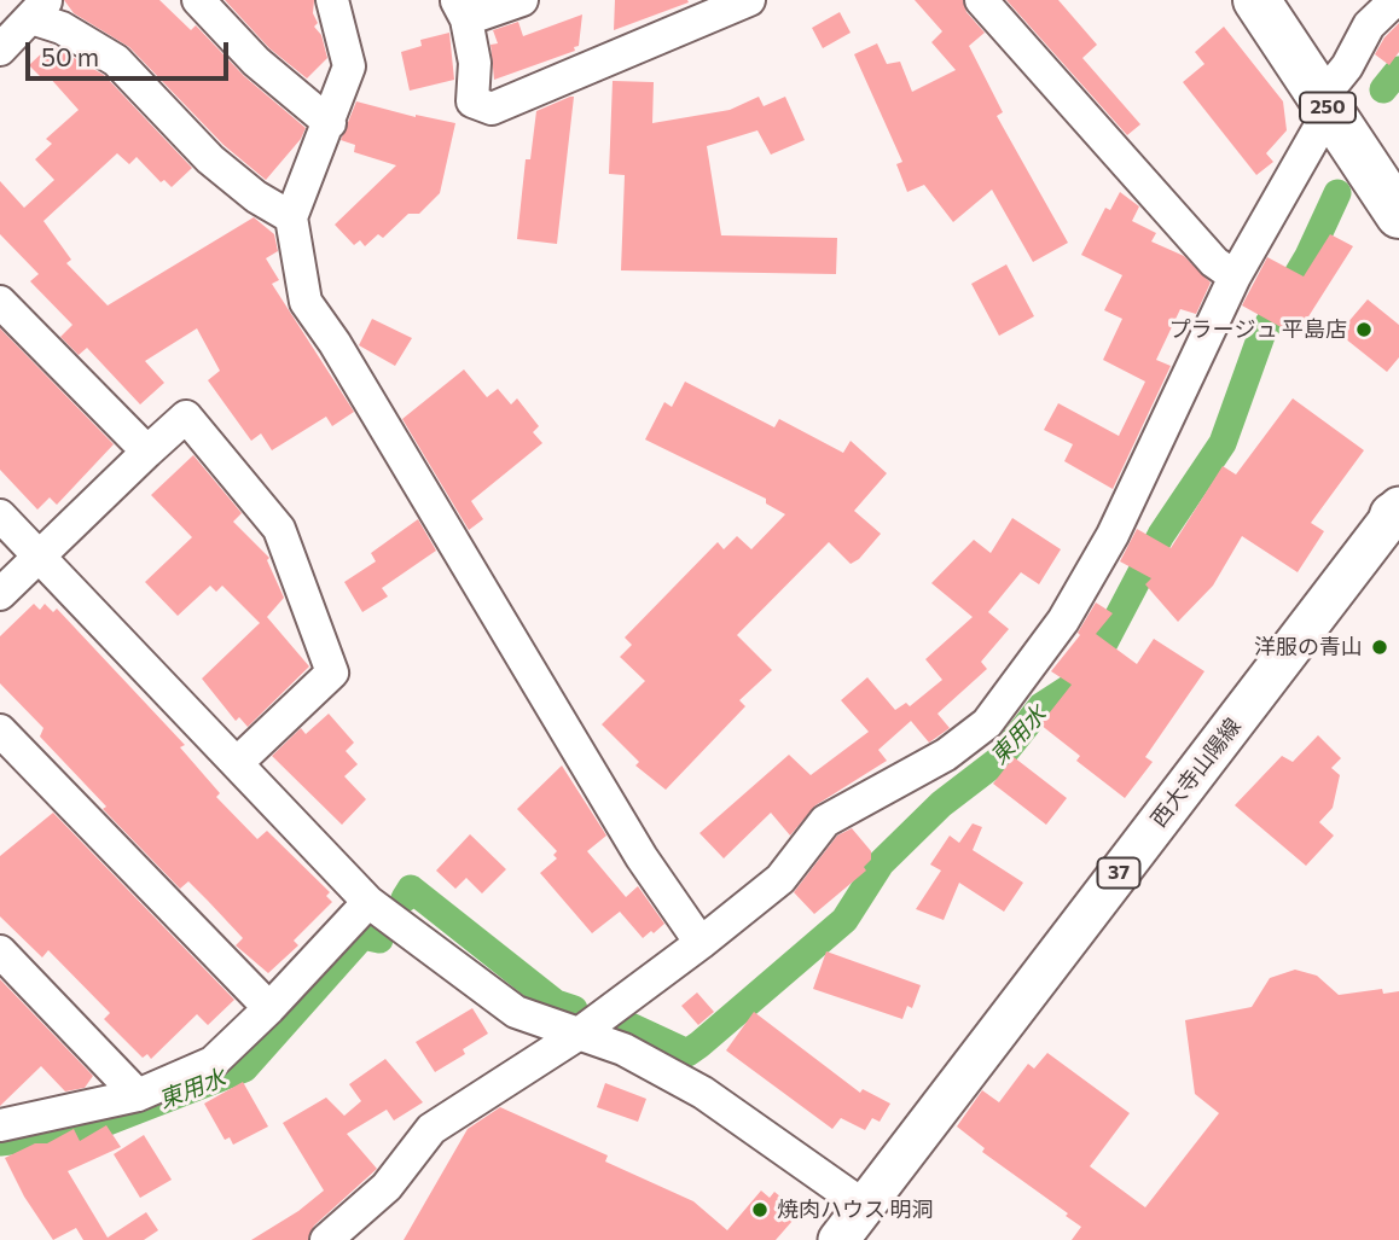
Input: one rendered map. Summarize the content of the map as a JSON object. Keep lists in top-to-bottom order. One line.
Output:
{"streets":{"highway":["250"],"main road":["西大寺山陽線","37"]},"water":["東用水"],"places":["プラージュ 平島店","洋服の青山","焼肉ハウス 明洞"],"scale_bar":"50 m"}
